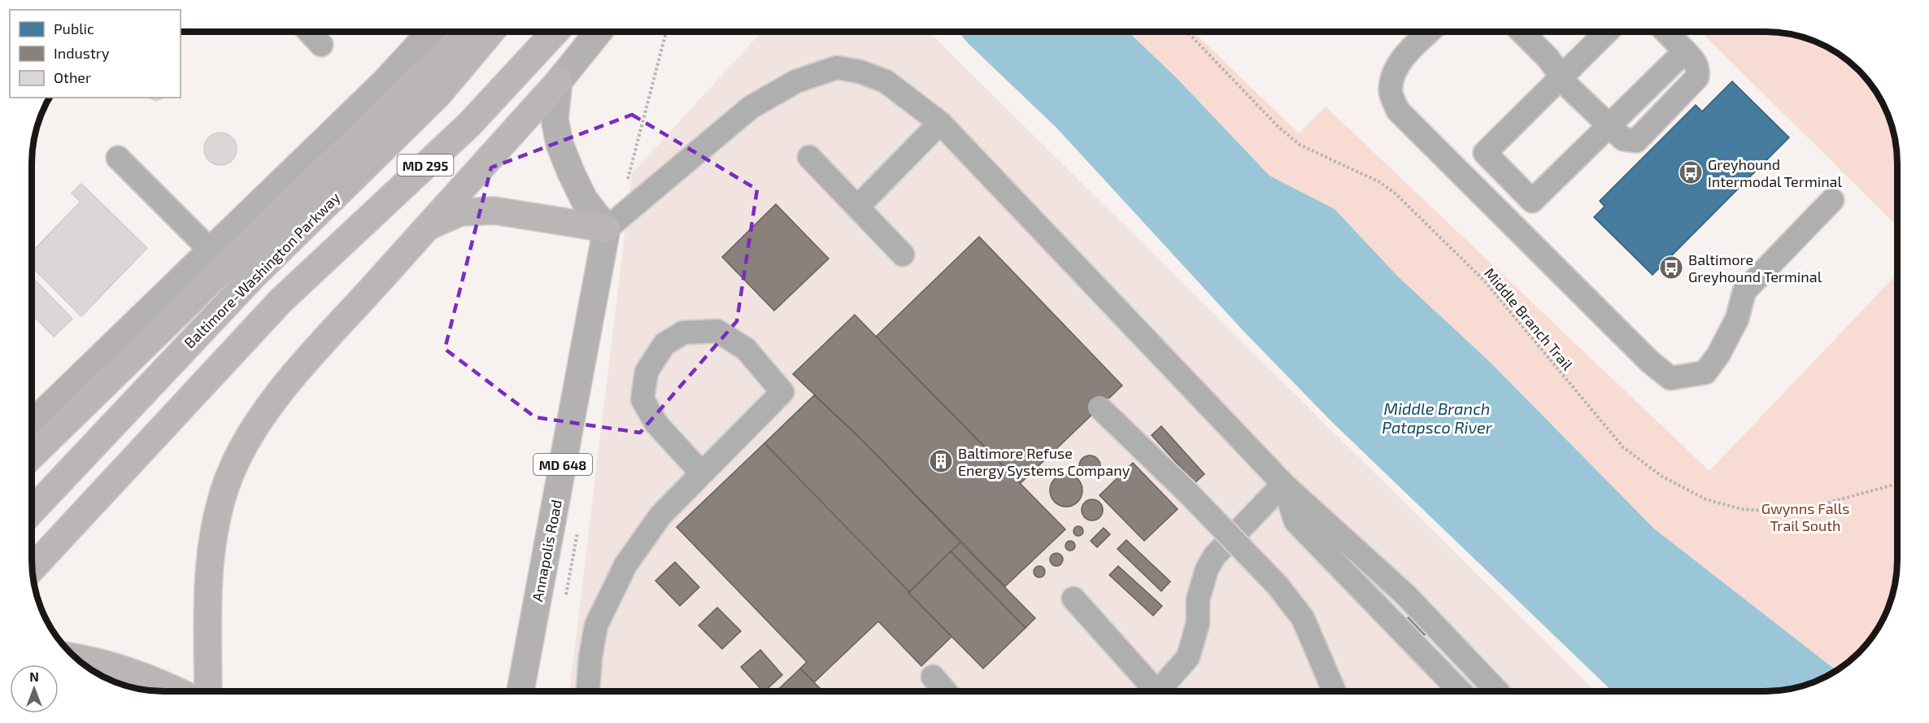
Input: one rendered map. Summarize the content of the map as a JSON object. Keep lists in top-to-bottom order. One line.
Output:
{"streets":{"highway":["MD 295","Baltimore-Washington Parkway"],"main road":["MD 648","Annapolis Road"],"path":["Middle Branch Trail"]},"water":["Middle Branch Patapsco River"],"parks":["Gwynns Falls Trail South"],"places":{"bus stop":["Greyhound Intermodal Terminal","Baltimore Greyhound Terminal"],"building":["Baltimore Refuse Energy Systems Company"]},"legend":["Public","Industry","Other"],"north":"top"}
